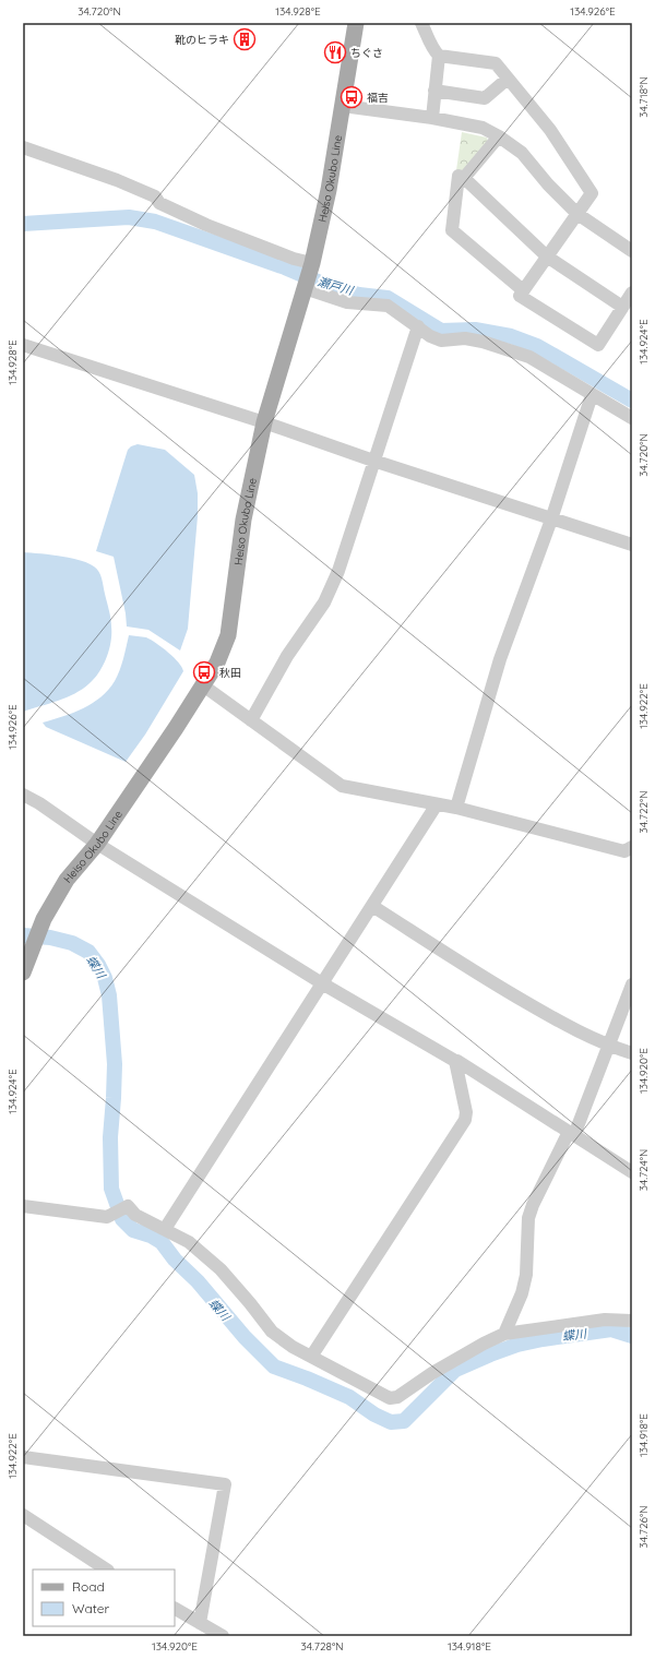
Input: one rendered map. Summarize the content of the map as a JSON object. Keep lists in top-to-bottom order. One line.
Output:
{"streets":{"main road":["Heiso Okubo Line"]},"water":["瀬戸川","蝶川"],"places":{"building":["靴のヒラキ"],"restaurant":["ちぐさ"],"bus stop":["福吉","秋田"]},"legend":["Road","Water"],"coordinates":["34.720°N","134.928°E","134.926°E","34.718°N","134.924°E","134.922°E","34.722°N","134.920°E","34.724°N","134.918°E","34.726°N","34.728°N"]}
